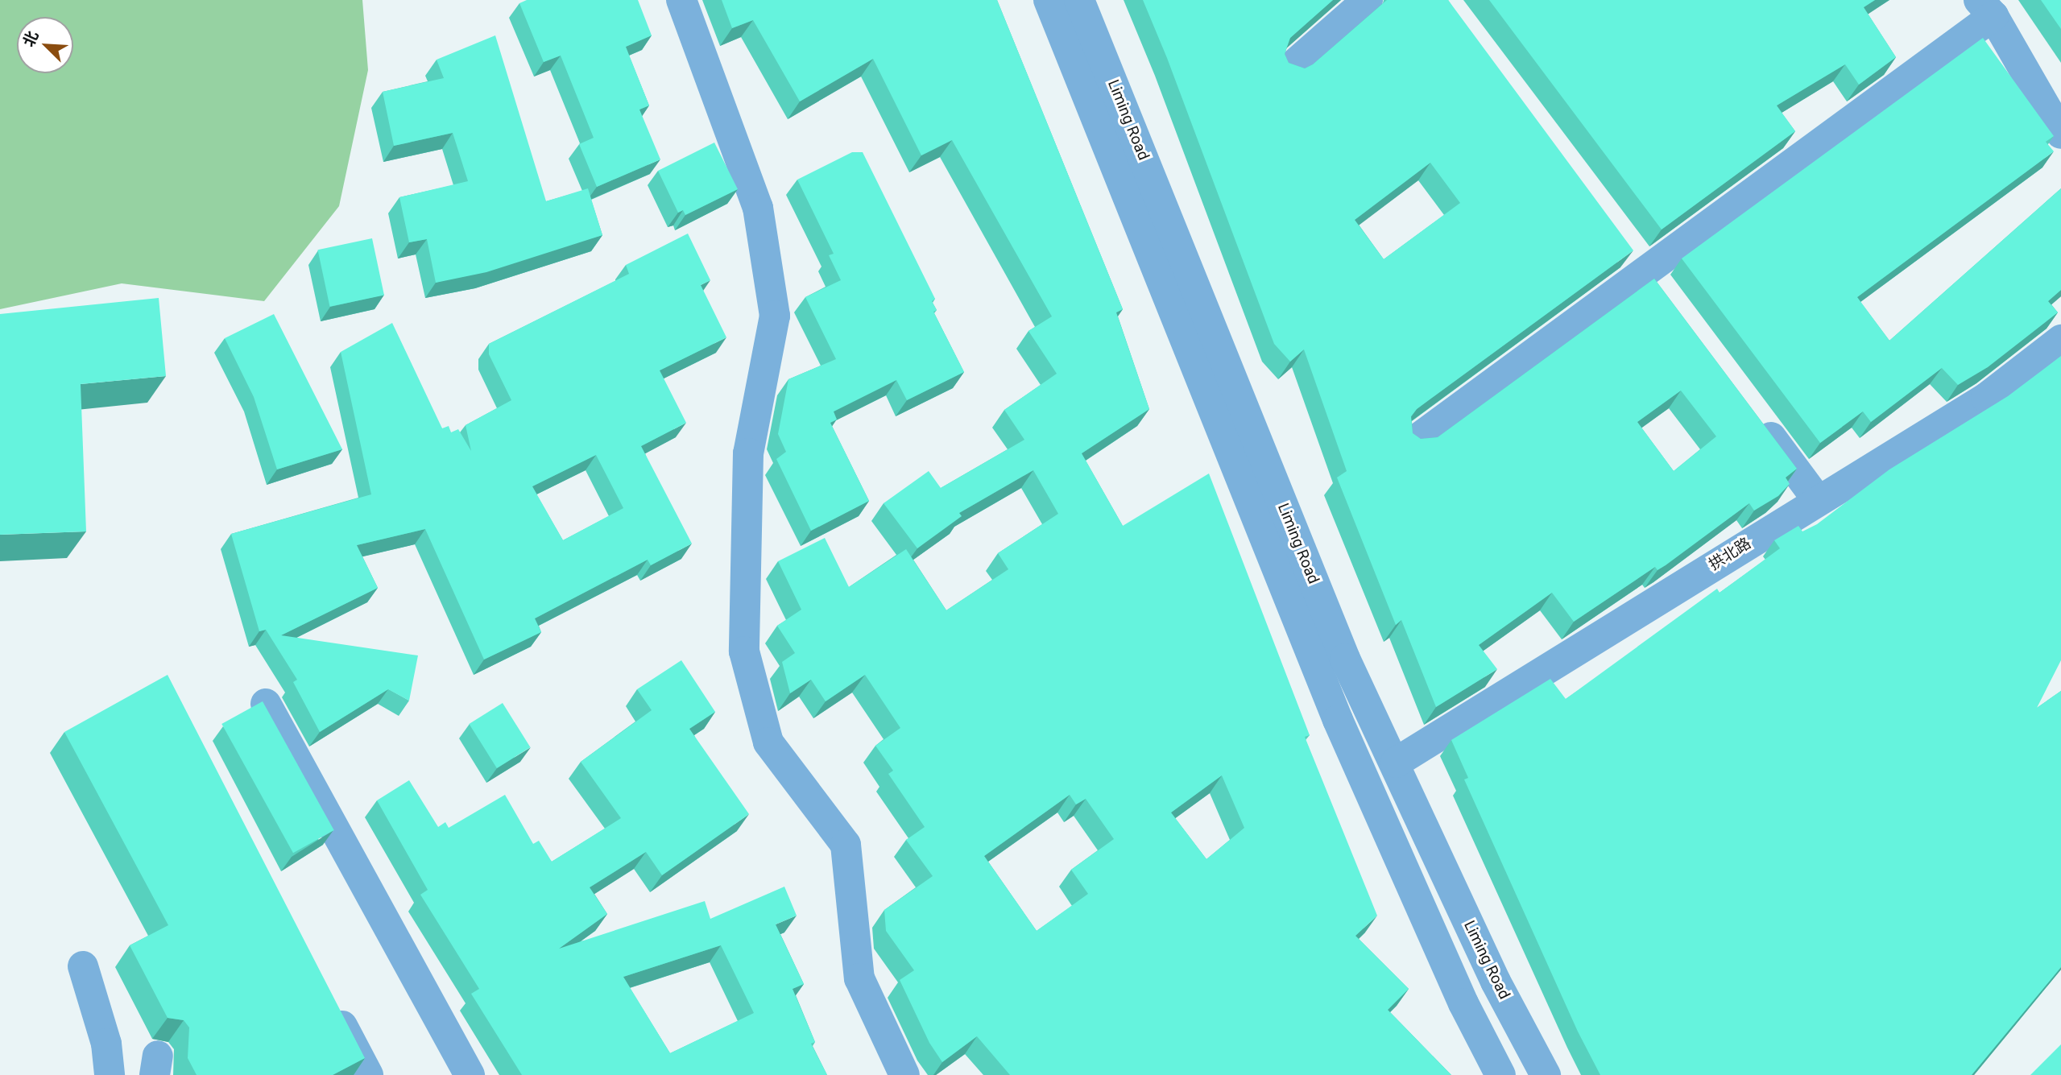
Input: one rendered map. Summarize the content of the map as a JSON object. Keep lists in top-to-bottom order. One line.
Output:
{"streets":{"street":["Liming Road","拱北路"]},"crossings":[["Liming Road","拱北路"]],"north":"top left"}
